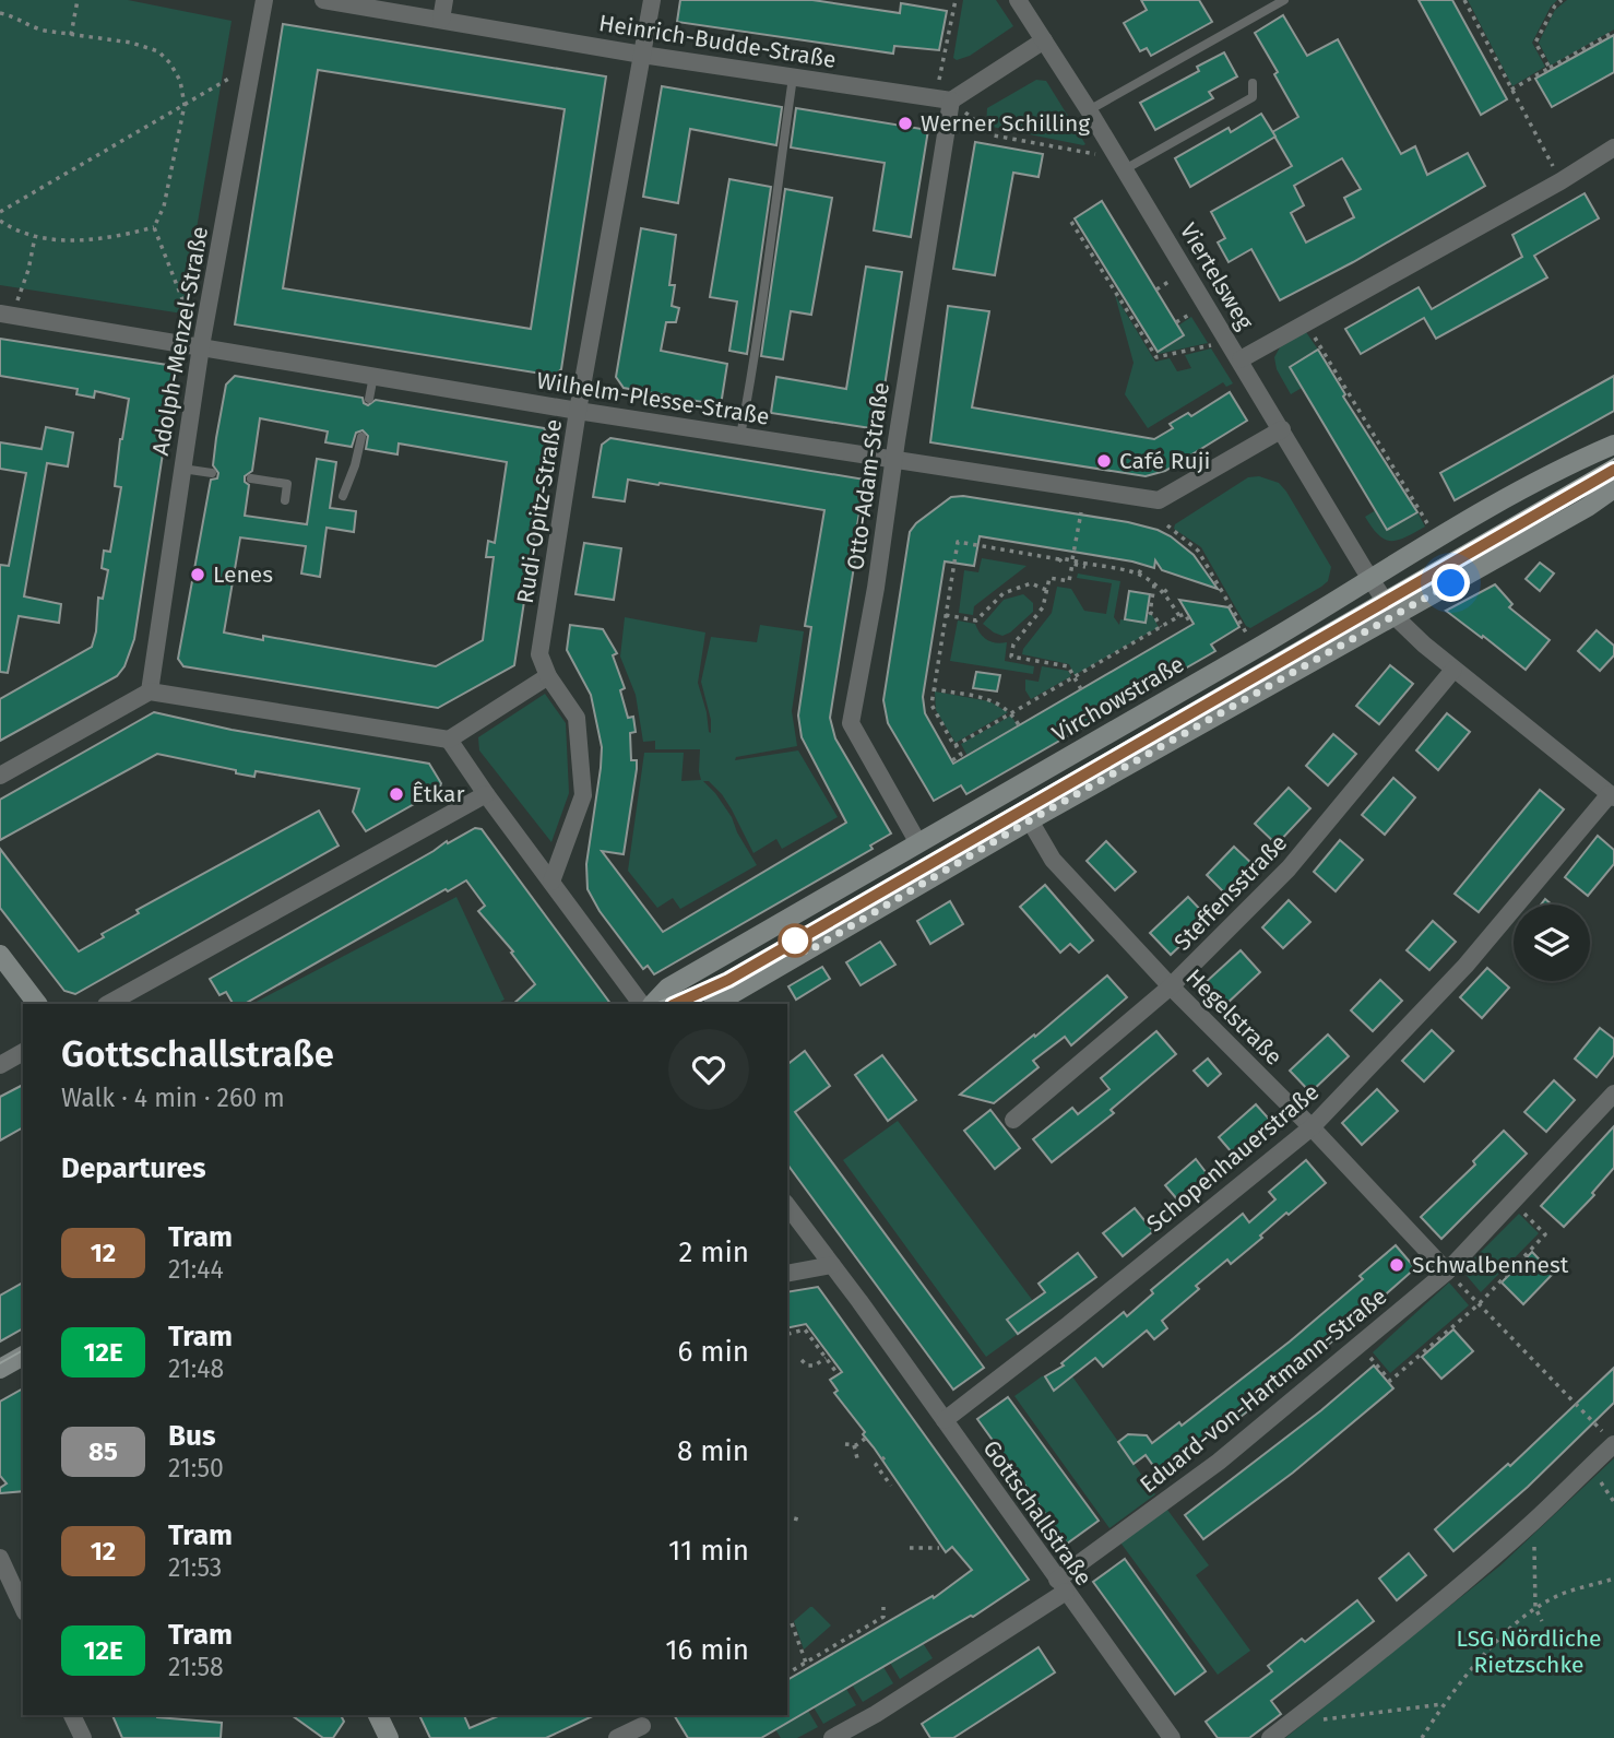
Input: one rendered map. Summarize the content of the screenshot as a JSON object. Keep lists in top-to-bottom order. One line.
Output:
{"streets":{"main road":["Virchowstraße"],"street":["Heinrich-Budde-Straße","Viertelsweg","Adolph-Menzel-Straße","Wilhelm-Plesse-Straße","Otto-Adam-Straße","Rudi-Opitz-Straße","Steffensstraße","Hegelstraße","Schopenhauerstraße","Eduard-von-Hartmann-Straße","Gottschallstraße"]},"crossings":[["Heinrich-Budde-Straße","Otto-Adam-Straße"],["Heinrich-Budde-Straße","Rudi-Opitz-Straße"],["Viertelsweg","Wilhelm-Plesse-Straße"],["Viertelsweg","Virchowstraße"],["Viertelsweg","Steffensstraße"],["Viertelsweg","Schopenhauerstraße"],["Adolph-Menzel-Straße","Wilhelm-Plesse-Straße"],["Wilhelm-Plesse-Straße","Otto-Adam-Straße"],["Wilhelm-Plesse-Straße","Rudi-Opitz-Straße"],["Otto-Adam-Straße","Virchowstraße"],["Steffensstraße","Hegelstraße"],["Hegelstraße","Schopenhauerstraße"],["Hegelstraße","Eduard-von-Hartmann-Straße"],["Schopenhauerstraße","Gottschallstraße"],["Eduard-von-Hartmann-Straße","Gottschallstraße"]],"parks":["LSG Nördliche Rietzschke"],"places":["Werner Schilling","Café Ruji","Lenes","Êtkar","Schwalbennest"],"lines":["tram line 12"],"page":{"heading":[["Gottschallstraße","Walk · 4 min · 260 m"],"Departures"],"list":[{"mark":"12","name":"Tram","note":"21:44","value":"2 min"},{"mark":"12E","name":"Tram","note":"21:48","value":"6 min"},{"mark":"85","name":"Bus","note":"21:50","value":"8 min"},{"mark":"12","name":"Tram","note":"21:53","value":"11 min"},{"mark":"12E","name":"Tram","note":"21:58","value":"16 min"}]}}
